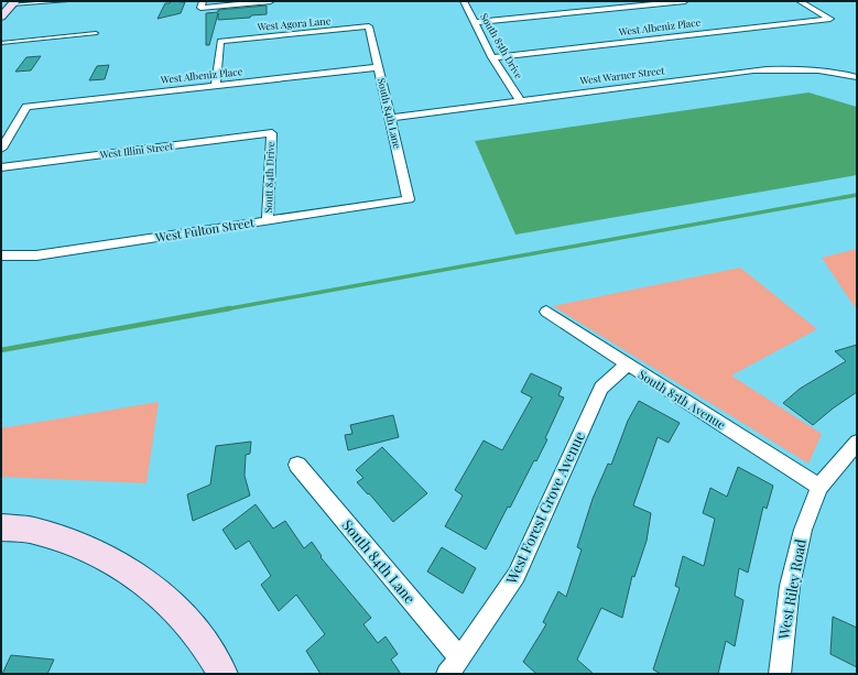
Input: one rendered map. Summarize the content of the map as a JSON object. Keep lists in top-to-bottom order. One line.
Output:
{"streets":{"street":["West Agora Lane","West Albeniz Place","South 85th Drive","West Warner Street","South 84th Lane","West Illini Street","Soutt 84th Drive","West Fulton Street","South 85th Avenue","West Forest Grove Avenue","West Riley Road"]},"crossings":[["West Agora Lane","West Albeniz Place"],["West Agora Lane","South 84th Lane"],["West Albeniz Place","South 85th Drive"],["West Albeniz Place","South 84th Lane"],["South 85th Drive","West Warner Street"],["West Warner Street","South 84th Lane"],["South 84th Lane","West Fulton Street"],["South 84th Lane","West Forest Grove Avenue"],["West Illini Street","Soutt 84th Drive"],["Soutt 84th Drive","West Fulton Street"],["South 85th Avenue","West Forest Grove Avenue"],["South 85th Avenue","West Riley Road"]]}
